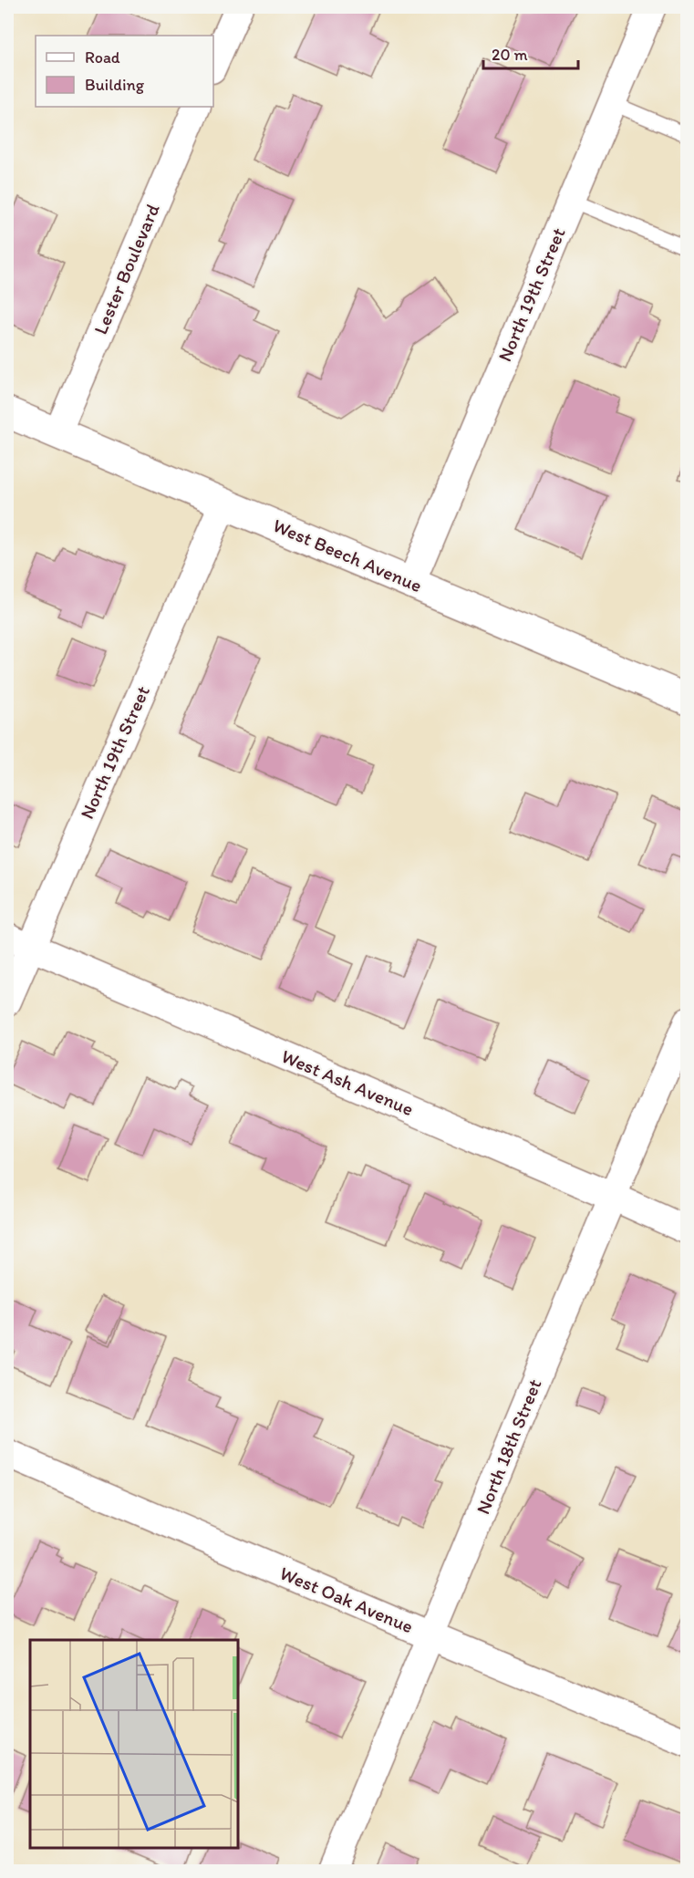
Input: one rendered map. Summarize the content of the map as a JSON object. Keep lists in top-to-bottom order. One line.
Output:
{"streets":{"main road":["West Beech Avenue"],"street":["Lester Boulevard","North 19th Street","West Ash Avenue","North 18th Street","West Oak Avenue"]},"crossings":[["Lester Boulevard","West Beech Avenue"],["North 19th Street","West Beech Avenue"],["North 19th Street","West Ash Avenue"],["West Ash Avenue","North 18th Street"],["North 18th Street","West Oak Avenue"]],"legend":["Road","Building"],"scale_bar":"20 m"}
